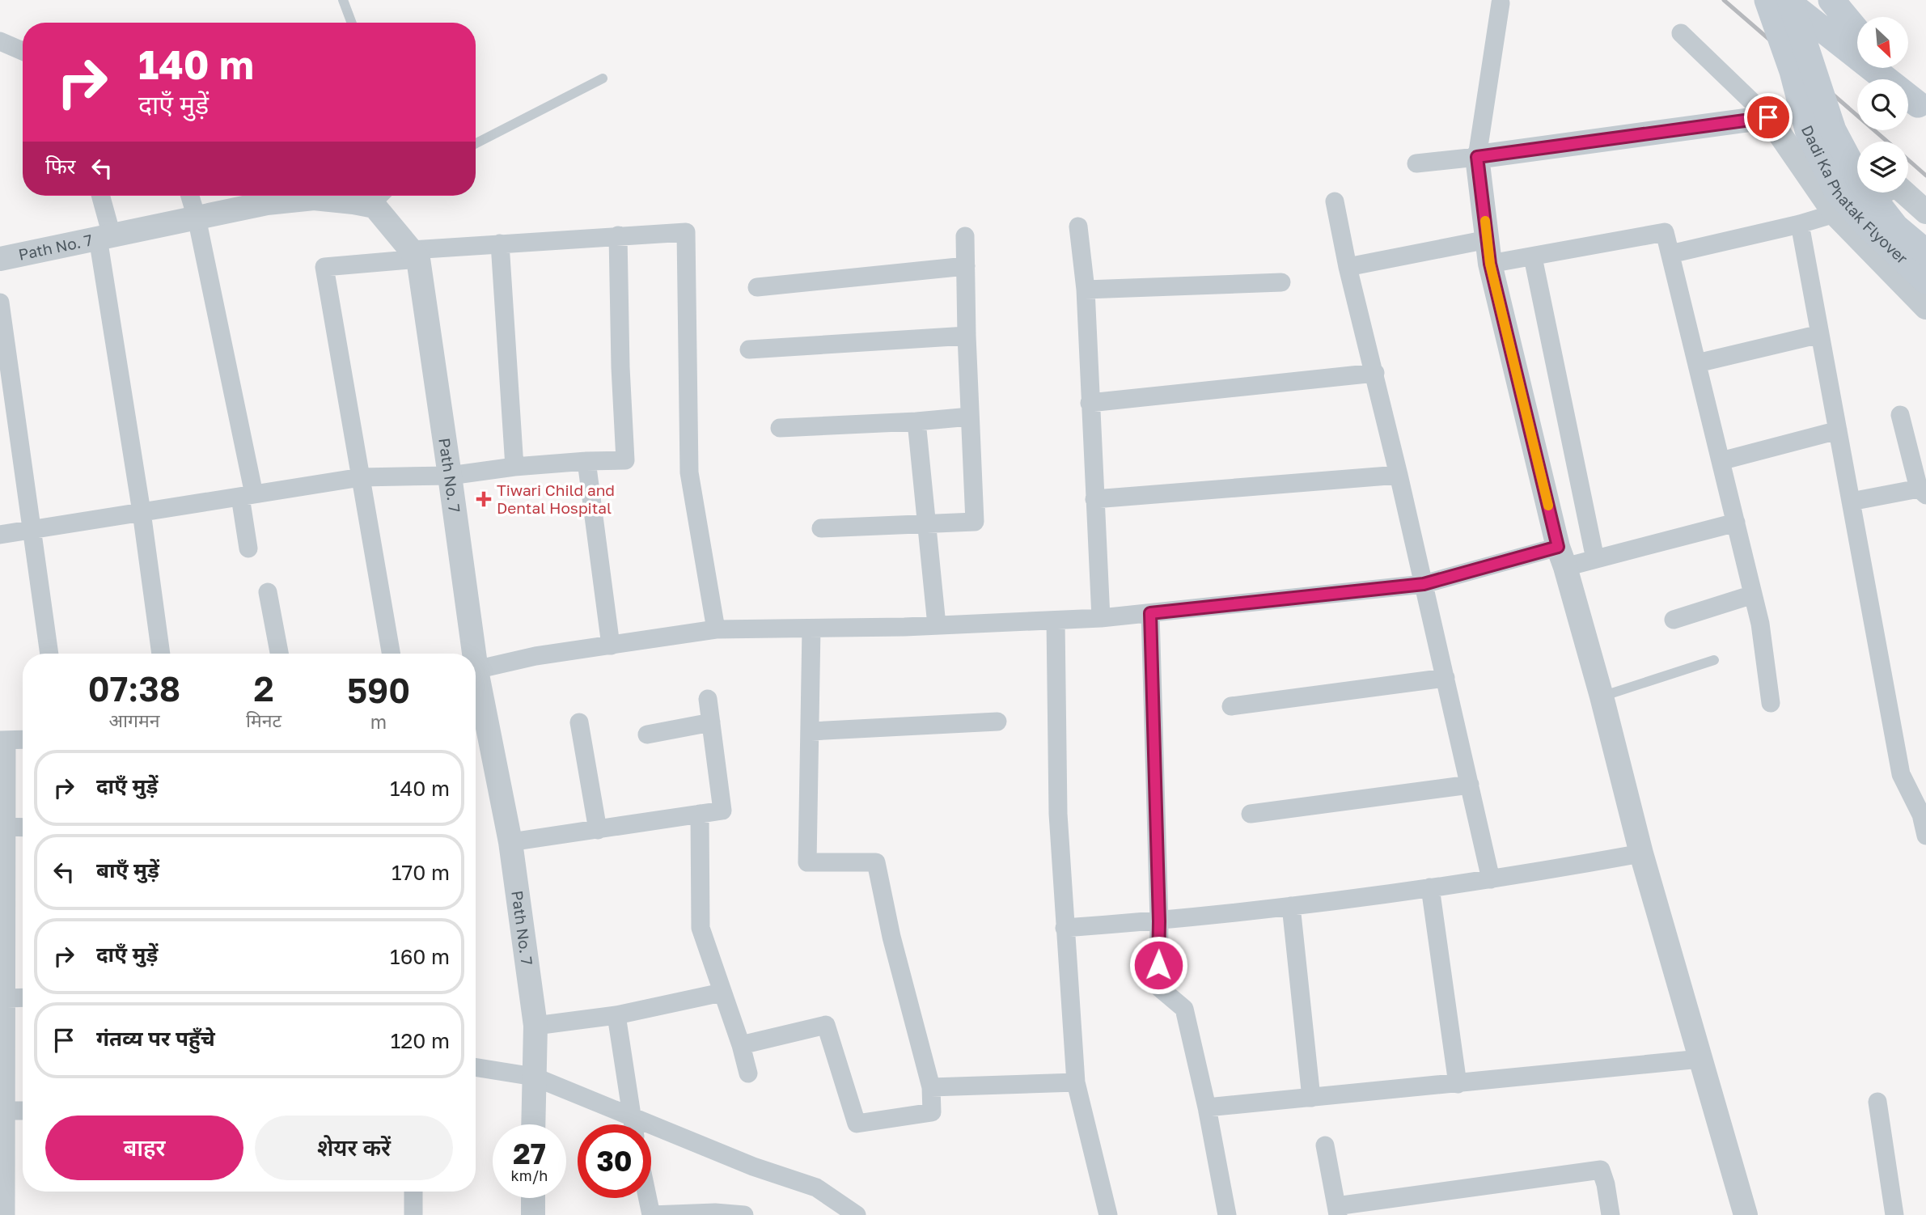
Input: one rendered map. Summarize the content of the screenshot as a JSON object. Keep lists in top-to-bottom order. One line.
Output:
{"streets":{"main road":["Dadi Ka Phatak Flyover"],"street":["Path No. 7"]},"places":{"health":["Tiwari Child and Dental Hospital"]},"north":"bottom right","page":{"turn":["140 m","दाएँ मुड़ें"],"then":"फिर","eta":["07:38","आगमन","2","मिनट","590","m"],"list":[{"name":"दाएँ मुड़ें","value":"140 m"},{"name":"बाएँ मुड़ें","value":"170 m"},{"name":"दाएँ मुड़ें","value":"160 m"},{"name":"गंतव्य पर पहुँचे","value":"120 m"}],"buttons":["बाहर","शेयर करें"],"speed":"27 km/h","limit":"30"}}
